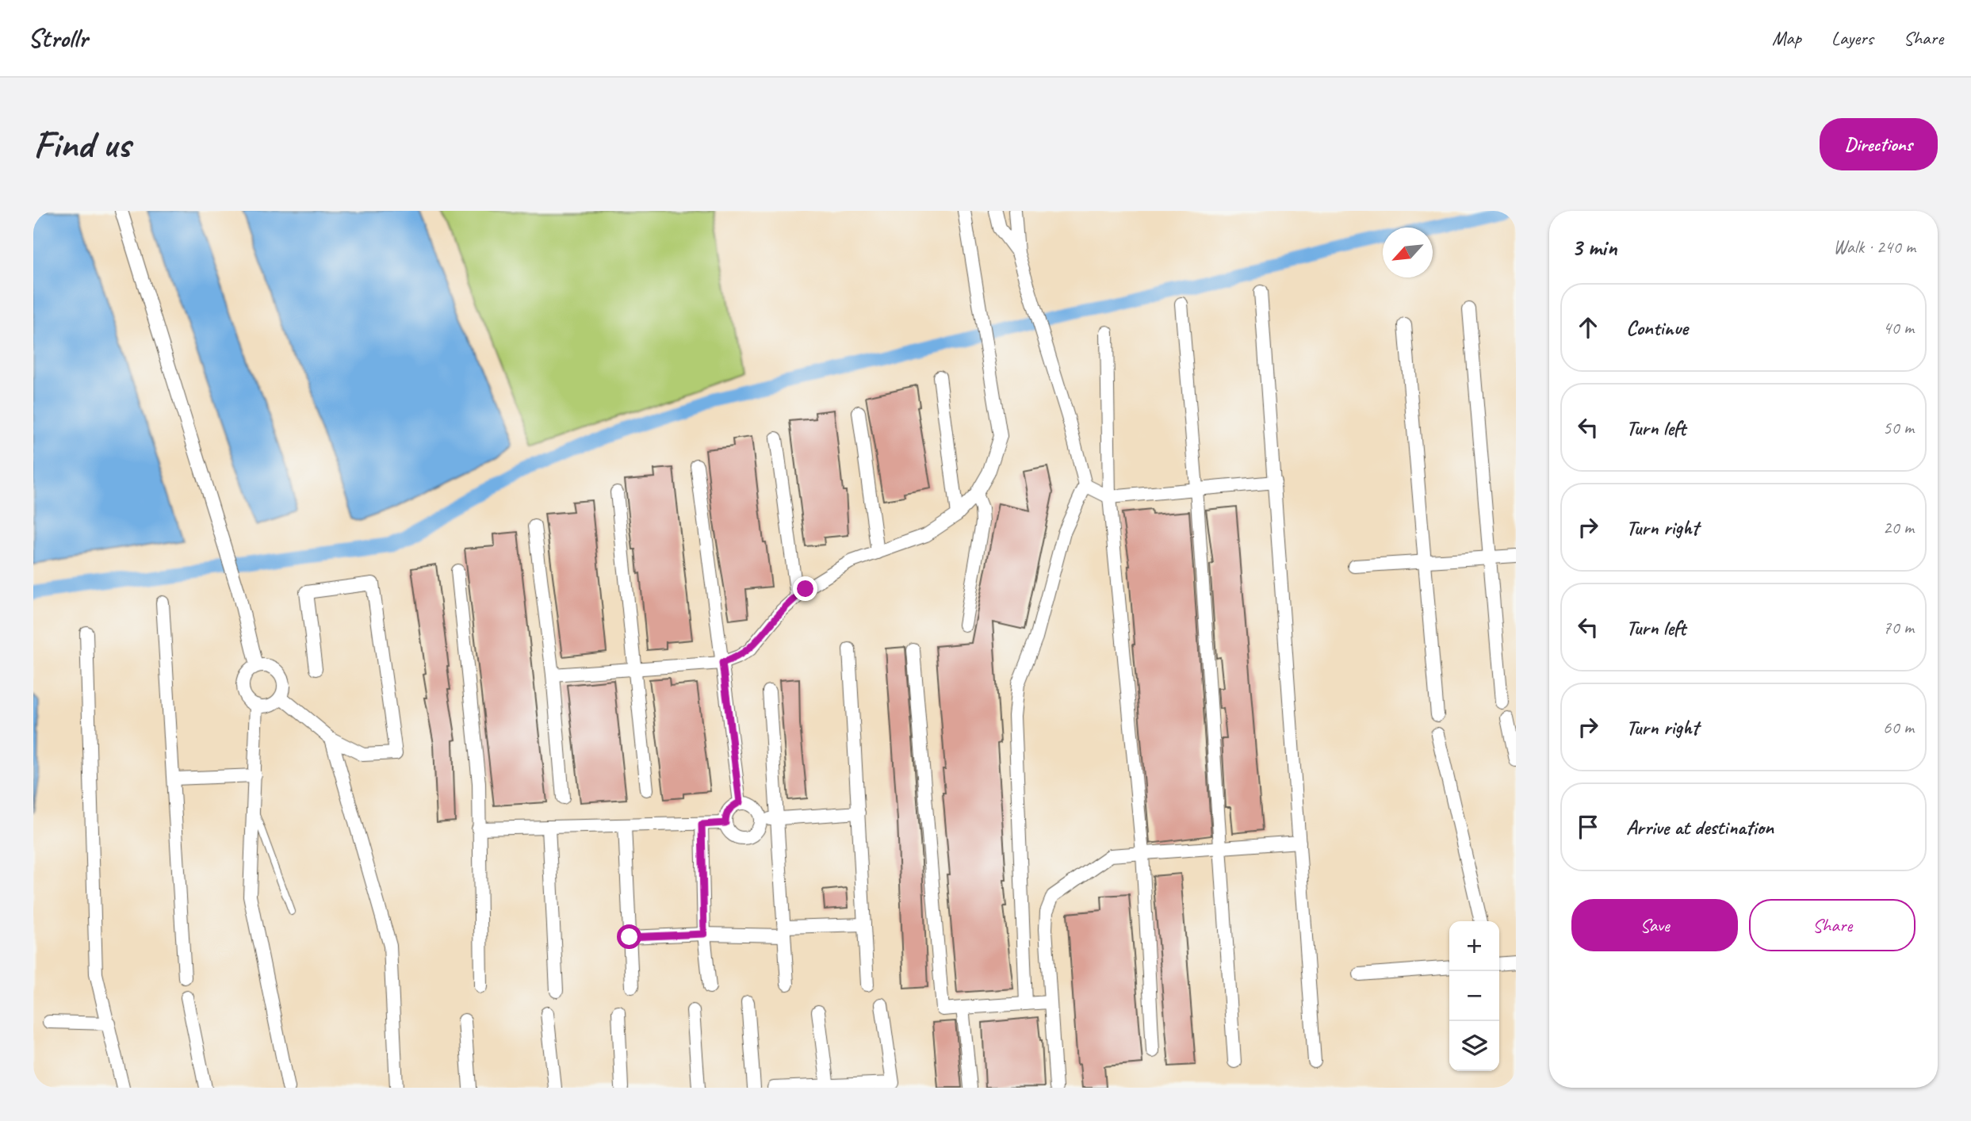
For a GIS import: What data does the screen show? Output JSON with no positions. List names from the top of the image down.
{
  "north": "bottom left",
  "page": {
    "header": "Strollr",
    "nav": ["Map", "Layers", "Share"],
    "buttons": [
      "Directions",
      ["Save", "Share"]
    ],
    "title": "Find us",
    "heading": ["3 min", "Walk · 240 m"],
    "list": [
      ["Continue", "40 m"],
      ["Turn left", "50 m"],
      ["Turn right", "20 m"],
      ["Turn left", "70 m"],
      ["Turn right", "60 m"],
      "Arrive at destination"
    ],
    "map_buttons": ["+", "−"]
  }
}
